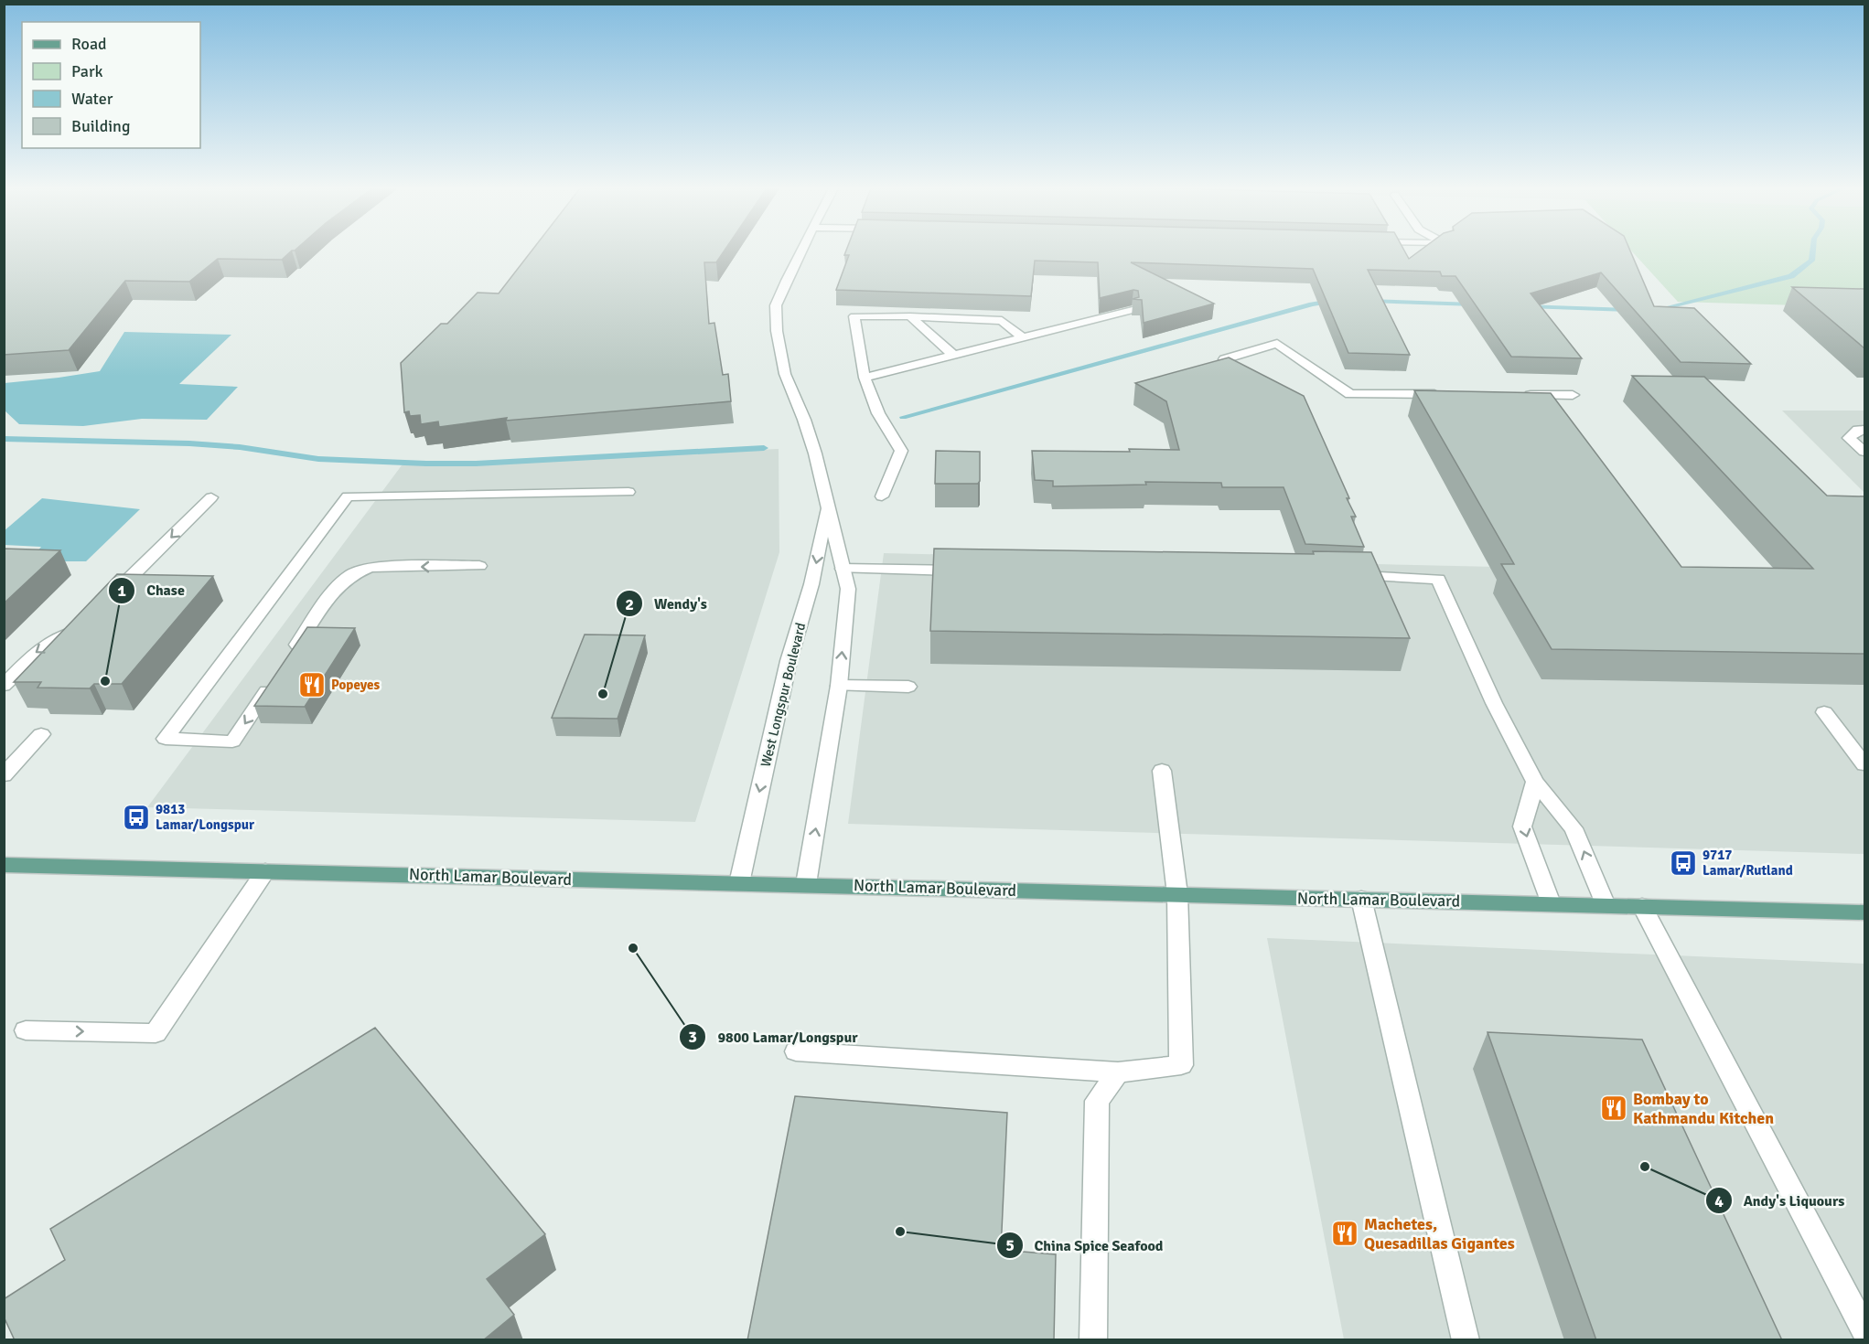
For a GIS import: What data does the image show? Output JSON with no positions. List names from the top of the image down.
{
  "streets": {
    "main road": ["North Lamar Boulevard"],
    "street": ["West Longspur Boulevard"]
  },
  "crossings": [
    ["West Longspur Boulevard", "North Lamar Boulevard"]
  ],
  "places": {
    "other": [
      "Chase",
      "Wendy's",
      "9800 Lamar/Longspur",
      "Andy's Liquours",
      "China Spice Seafood"
    ],
    "restaurant": ["Popeyes", "Bombay to Kathmandu Kitchen", "Machetes, Quesadillas Gigantes"],
    "bus stop": ["9813 Lamar/Longspur", "9717 Lamar/Rutland"]
  },
  "legend": [
    "Road",
    "Park",
    "Water",
    "Building"
  ]
}
